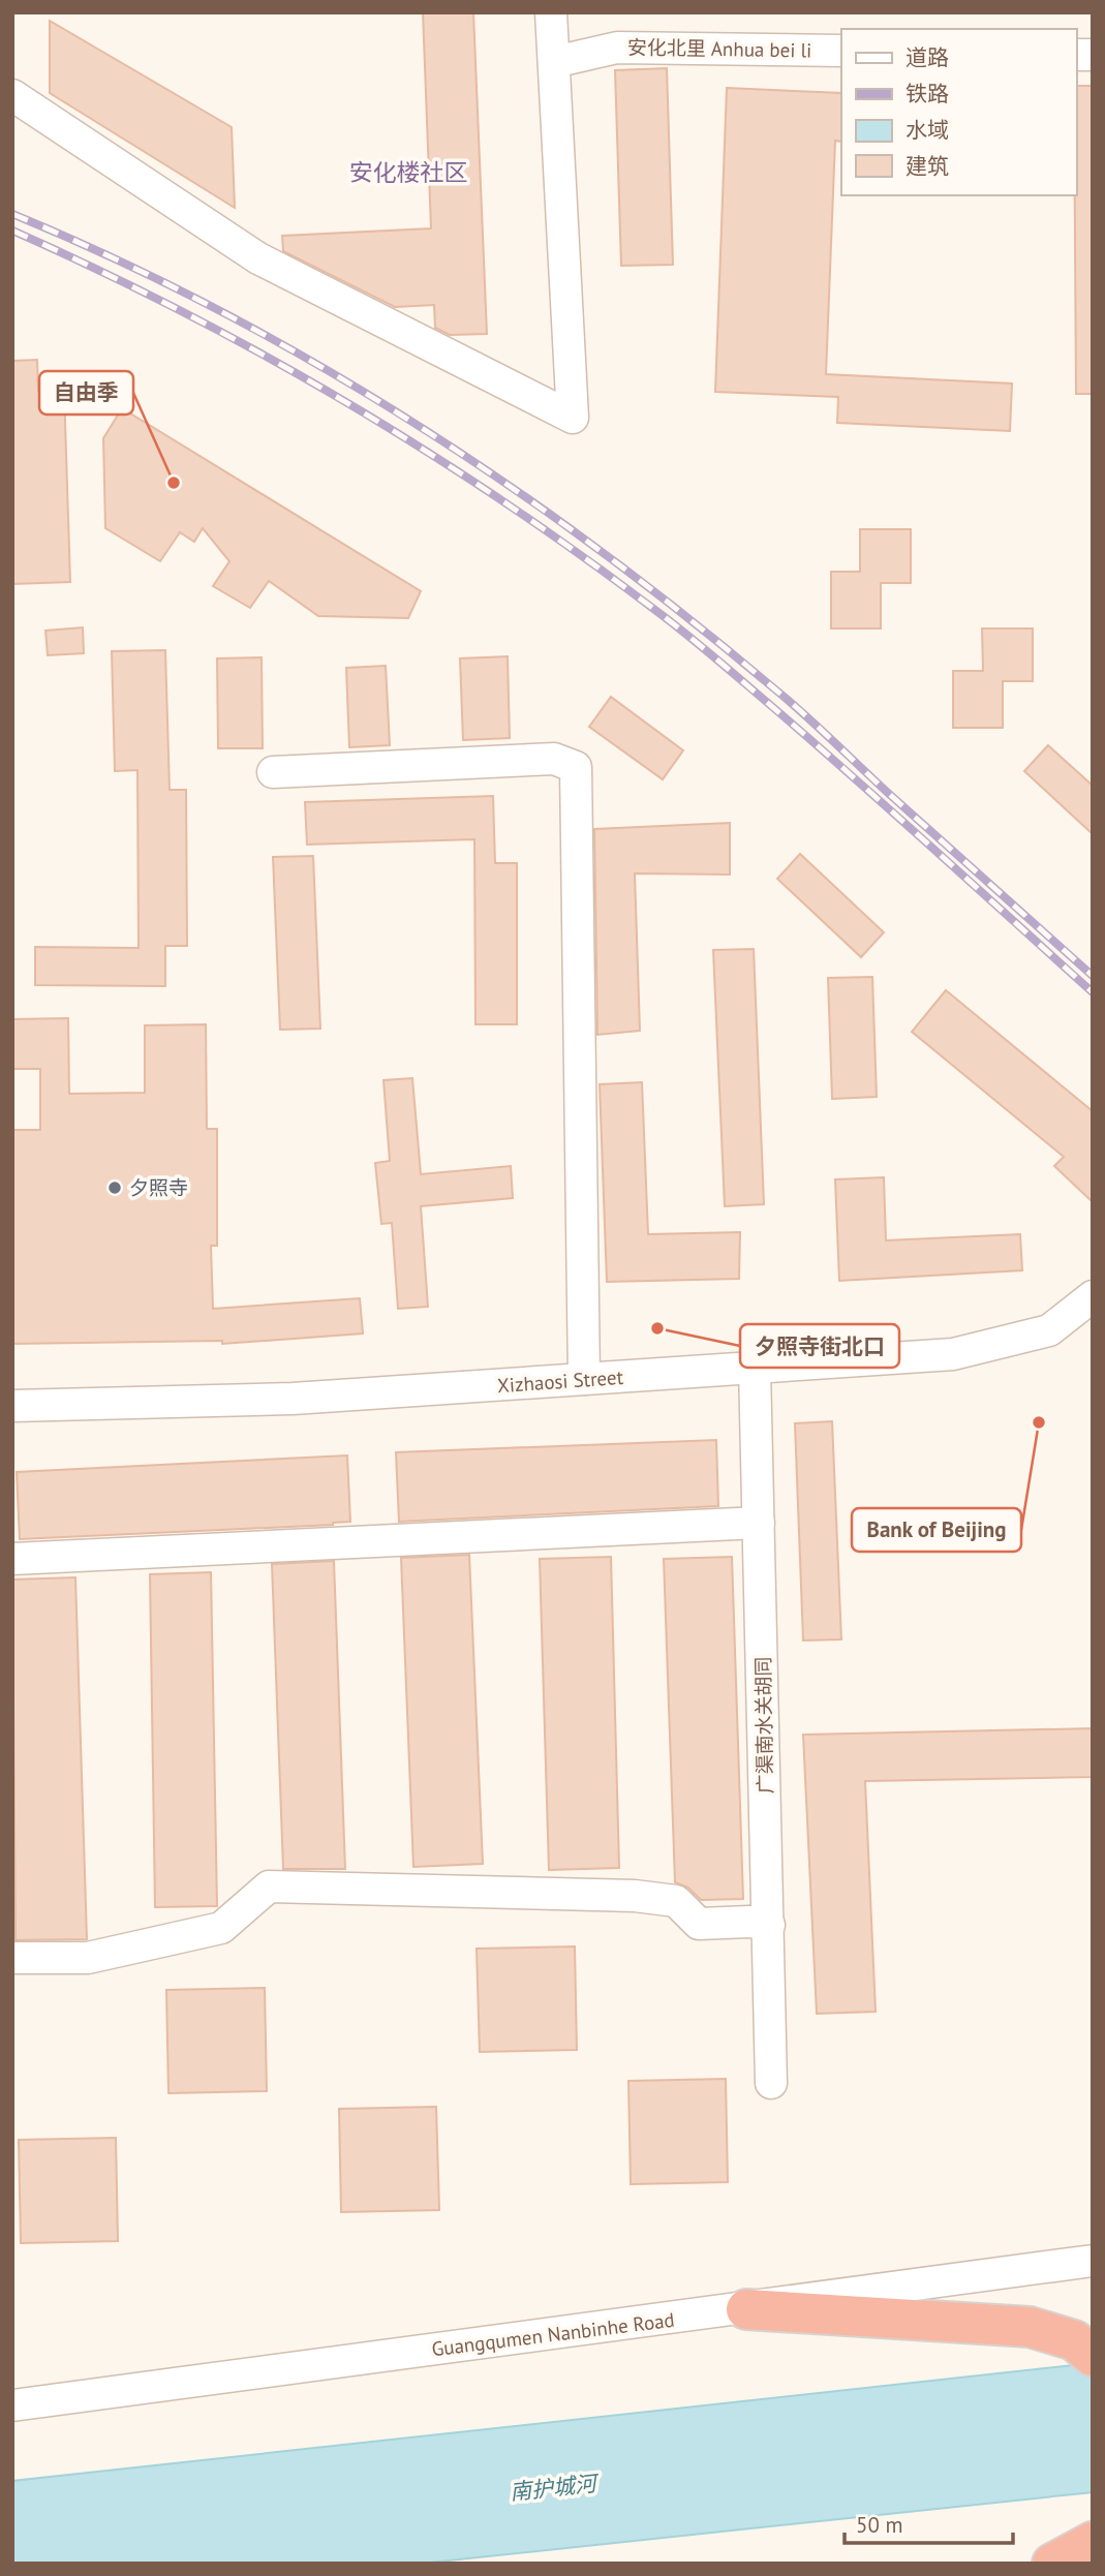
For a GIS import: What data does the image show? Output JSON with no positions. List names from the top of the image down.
{
  "streets": {
    "street": [
      "安化北里 Anhua bei li",
      "Xizhaosi Street",
      "广渠南水关胡同",
      "Guangqumen Nanbinhe Road"
    ]
  },
  "crossings": [
    ["Xizhaosi Street", "广渠南水关胡同"]
  ],
  "districts": ["安化楼社区"],
  "water": ["南护城河"],
  "places": [
    "自由季",
    "夕照寺",
    "夕照寺街北口",
    "Bank of Beijing"
  ],
  "legend": [
    "道路",
    "铁路",
    "水域",
    "建筑"
  ],
  "scale_bar": "50 m"
}
